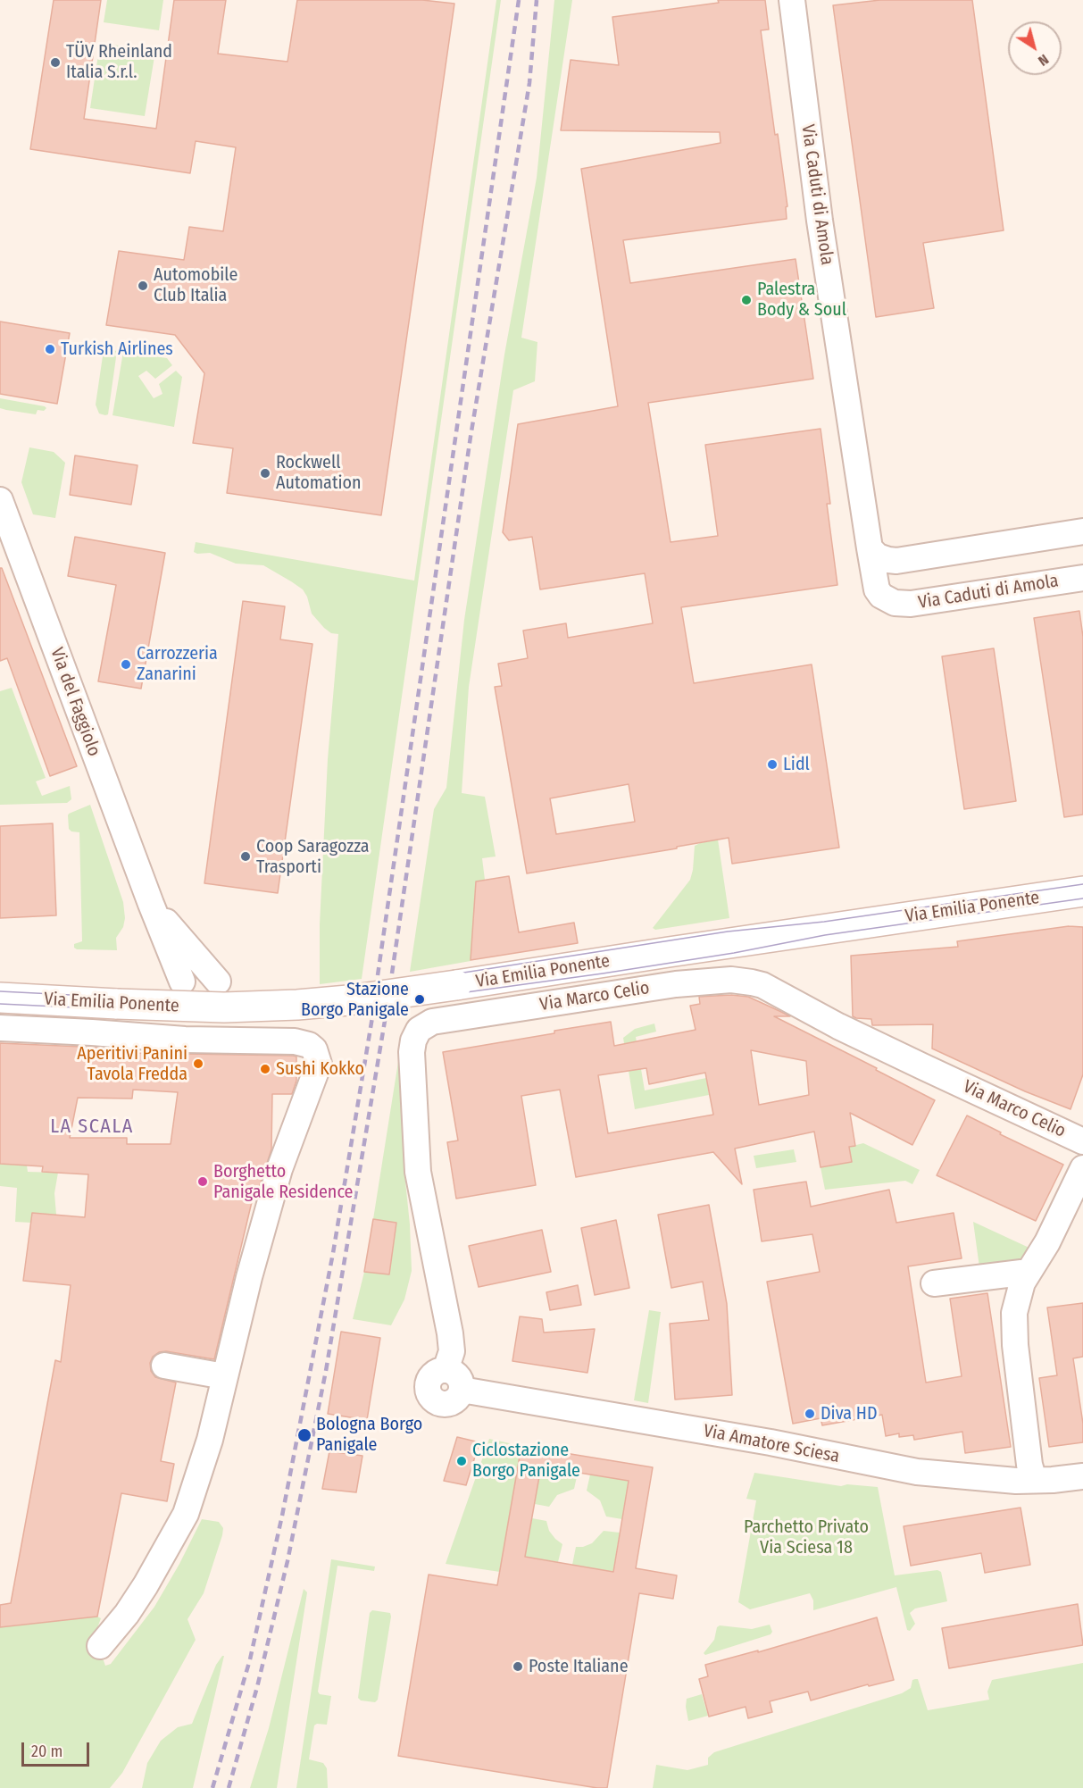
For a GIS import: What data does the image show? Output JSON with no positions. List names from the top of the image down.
{
  "streets": {
    "main road": ["Via Emilia Ponente"],
    "street": [
      "Via Caduti di Amola",
      "Via del Faggiolo",
      "Via Marco Celio",
      "Via Amatore Sciesa"
    ]
  },
  "crossings": [
    ["Via Marco Celio", "Via Amatore Sciesa"]
  ],
  "districts": ["LA SCALA"],
  "parks": ["Parchetto Privato Via Sciesa 18"],
  "places": [
    "TÜV Rheinland Italia S.r.l.",
    "Automobile Club Italia",
    "Palestra Body & Soul",
    "Turkish Airlines",
    "Rockwell Automation",
    "Carrozzeria Zanarini",
    "Lidl",
    "Coop Saragozza Trasporti",
    "Stazione Borgo Panigale",
    "Aperitivi Panini Tavola Fredda",
    "Sushi Kokko",
    "Borghetto Panigale Residence",
    "Diva HD",
    "Bologna Borgo Panigale",
    "Ciclostazione Borgo Panigale",
    "Poste Italiane"
  ],
  "scale_bar": "20 m",
  "north": "bottom right"
}
